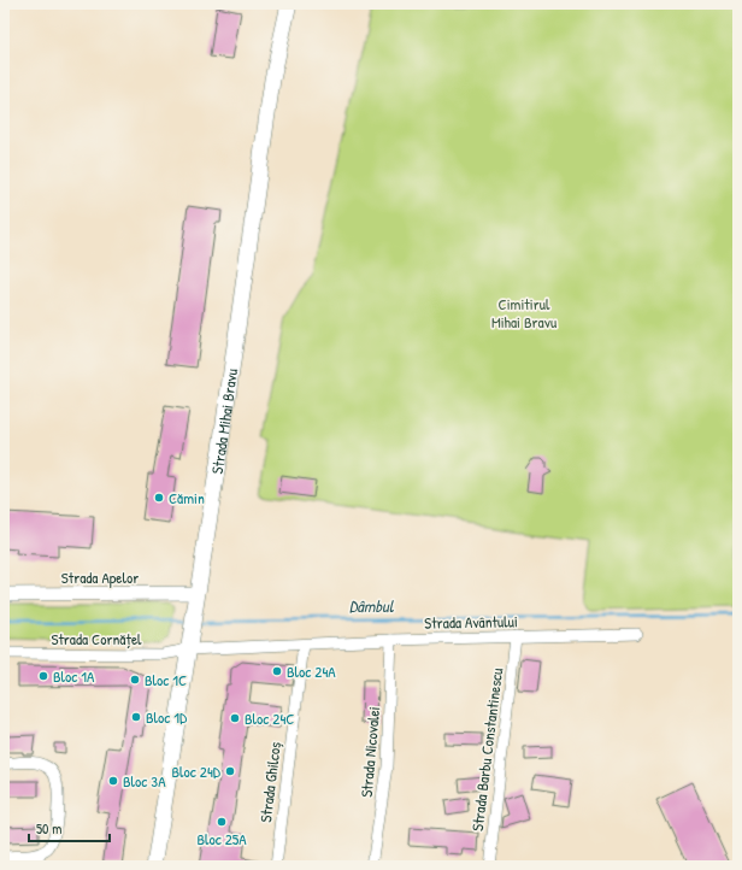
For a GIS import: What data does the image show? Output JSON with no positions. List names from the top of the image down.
{
  "streets": {
    "main road": ["Strada Mihai Bravu"],
    "street": [
      "Strada Apelor",
      "Strada Avântului",
      "Strada Cornățel",
      "Strada Barbu Constantinescu",
      "Strada Nicovalei",
      "Strada Ghilcoș"
    ]
  },
  "crossings": [
    ["Strada Mihai Bravu", "Strada Apelor"],
    ["Strada Mihai Bravu", "Strada Avântului"],
    ["Strada Mihai Bravu", "Strada Cornățel"],
    ["Strada Avântului", "Strada Cornățel"],
    ["Strada Avântului", "Strada Barbu Constantinescu"],
    ["Strada Avântului", "Strada Nicovalei"],
    ["Strada Avântului", "Strada Ghilcoș"]
  ],
  "water": ["Dâmbul"],
  "parks": ["Cimitirul Mihai Bravu"],
  "places": [
    "Cămin",
    "Bloc 24A",
    "Bloc 1A",
    "Bloc 1C",
    "Bloc 1D",
    "Bloc 24C",
    "Bloc 24D",
    "Bloc 3A",
    "Bloc 25A"
  ],
  "scale_bar": "50 m"
}
